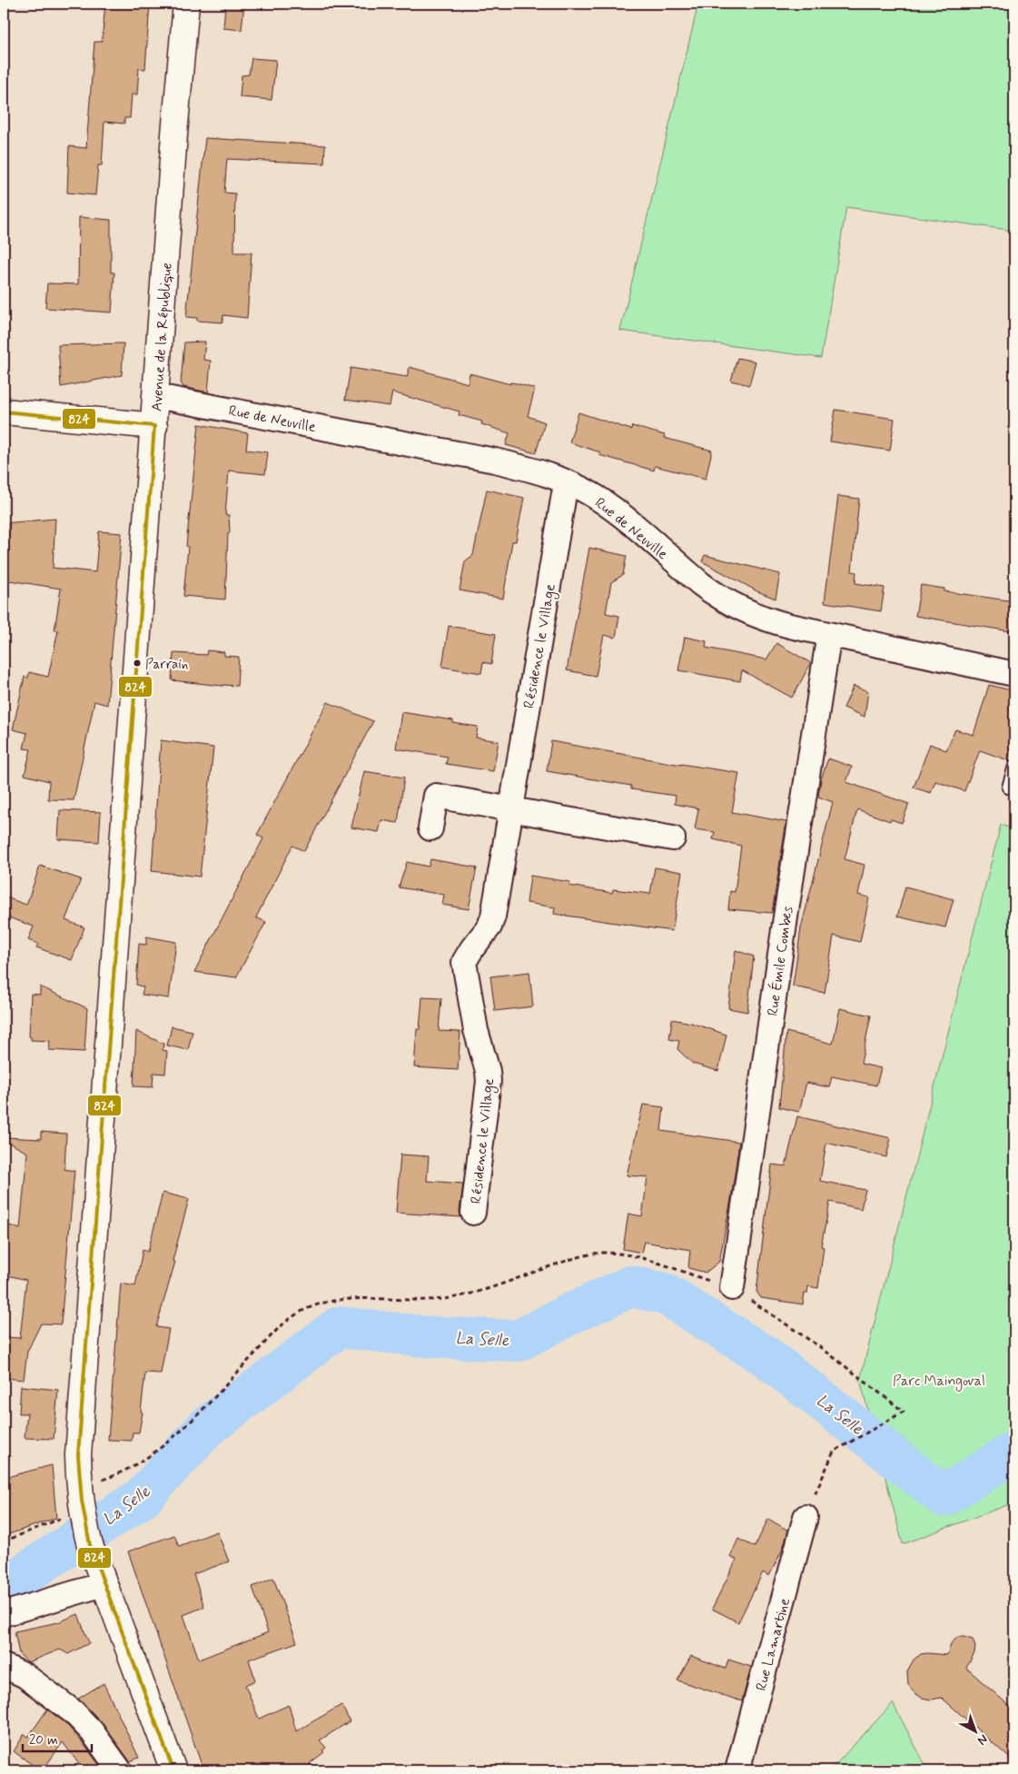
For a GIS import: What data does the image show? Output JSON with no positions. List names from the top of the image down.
{
  "streets": {
    "main road": ["Avenue de la République"],
    "street": [
      "Rue de Neuville",
      "Résidence le Village",
      "Rue Émile Combes",
      "Rue Lamartine"
    ]
  },
  "crossings": [
    ["Avenue de la République", "Rue de Neuville"],
    ["Rue de Neuville", "Résidence le Village"],
    ["Rue de Neuville", "Rue Émile Combes"]
  ],
  "water": ["La Selle"],
  "parks": ["Parc Maingoval"],
  "places": ["Parrain"],
  "lines": ["transit line 824"],
  "scale_bar": "20 m",
  "north": "bottom right"
}
